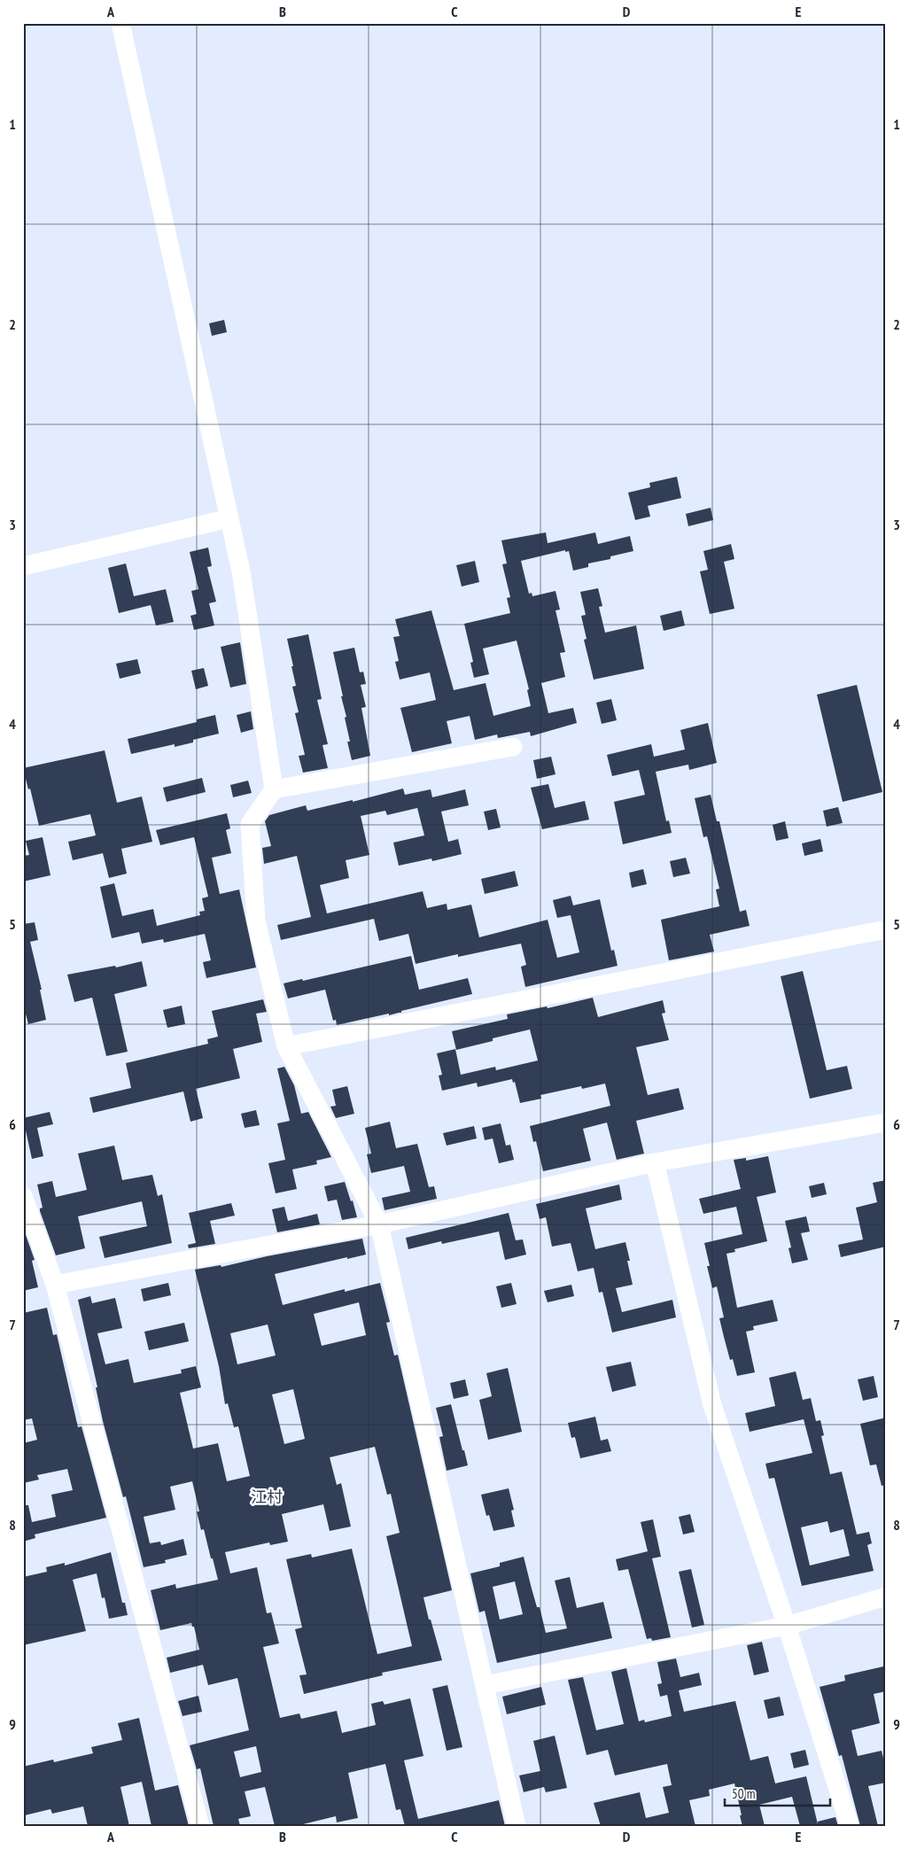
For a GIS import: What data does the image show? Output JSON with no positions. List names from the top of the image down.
{
  "districts": ["江村"],
  "scale_bar": "50 m",
  "grid": {
    "columns": [
      "A",
      "B",
      "C",
      "D",
      "E"
    ],
    "rows": [
      "1",
      "2",
      "3",
      "4",
      "5",
      "6",
      "7",
      "8",
      "9"
    ]
  }
}
